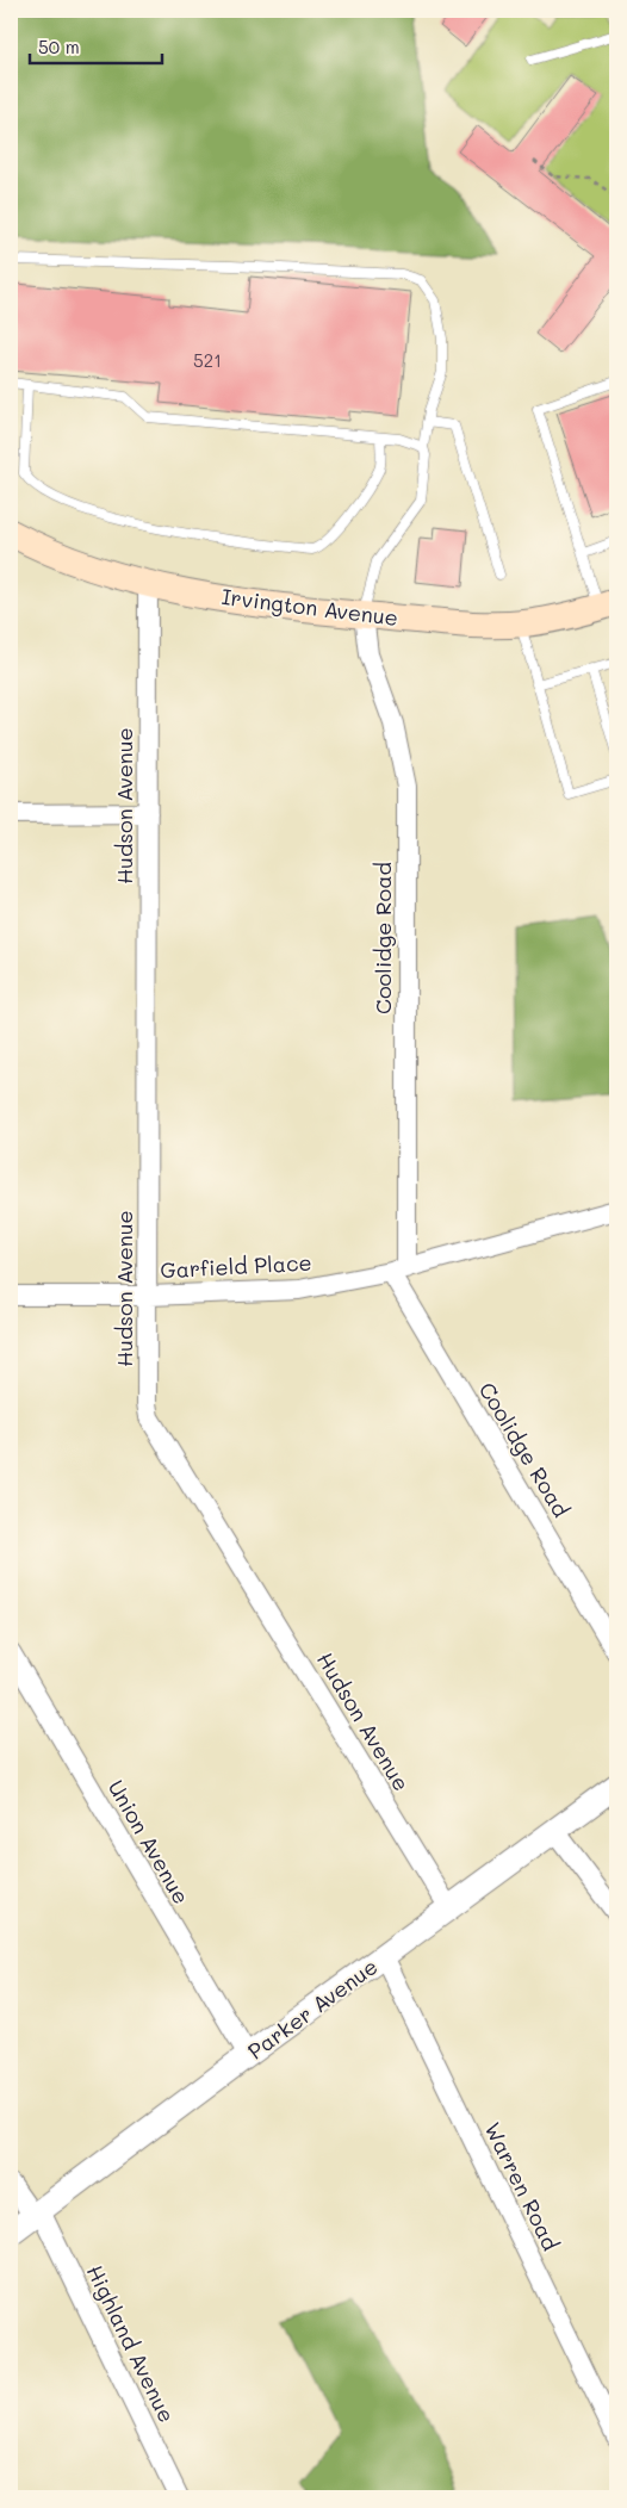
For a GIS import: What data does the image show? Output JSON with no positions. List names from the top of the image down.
{
  "streets": {
    "main road": ["Irvington Avenue"],
    "street": [
      "Hudson Avenue",
      "Coolidge Road",
      "Garfield Place",
      "Union Avenue",
      "Parker Avenue",
      "Warren Road",
      "Highland Avenue"
    ]
  },
  "crossings": [
    ["Irvington Avenue", "Hudson Avenue"],
    ["Irvington Avenue", "Coolidge Road"],
    ["Hudson Avenue", "Garfield Place"],
    ["Hudson Avenue", "Parker Avenue"],
    ["Coolidge Road", "Garfield Place"],
    ["Union Avenue", "Parker Avenue"],
    ["Parker Avenue", "Warren Road"],
    ["Parker Avenue", "Highland Avenue"]
  ],
  "house_numbers": ["521"],
  "scale_bar": "50 m"
}
